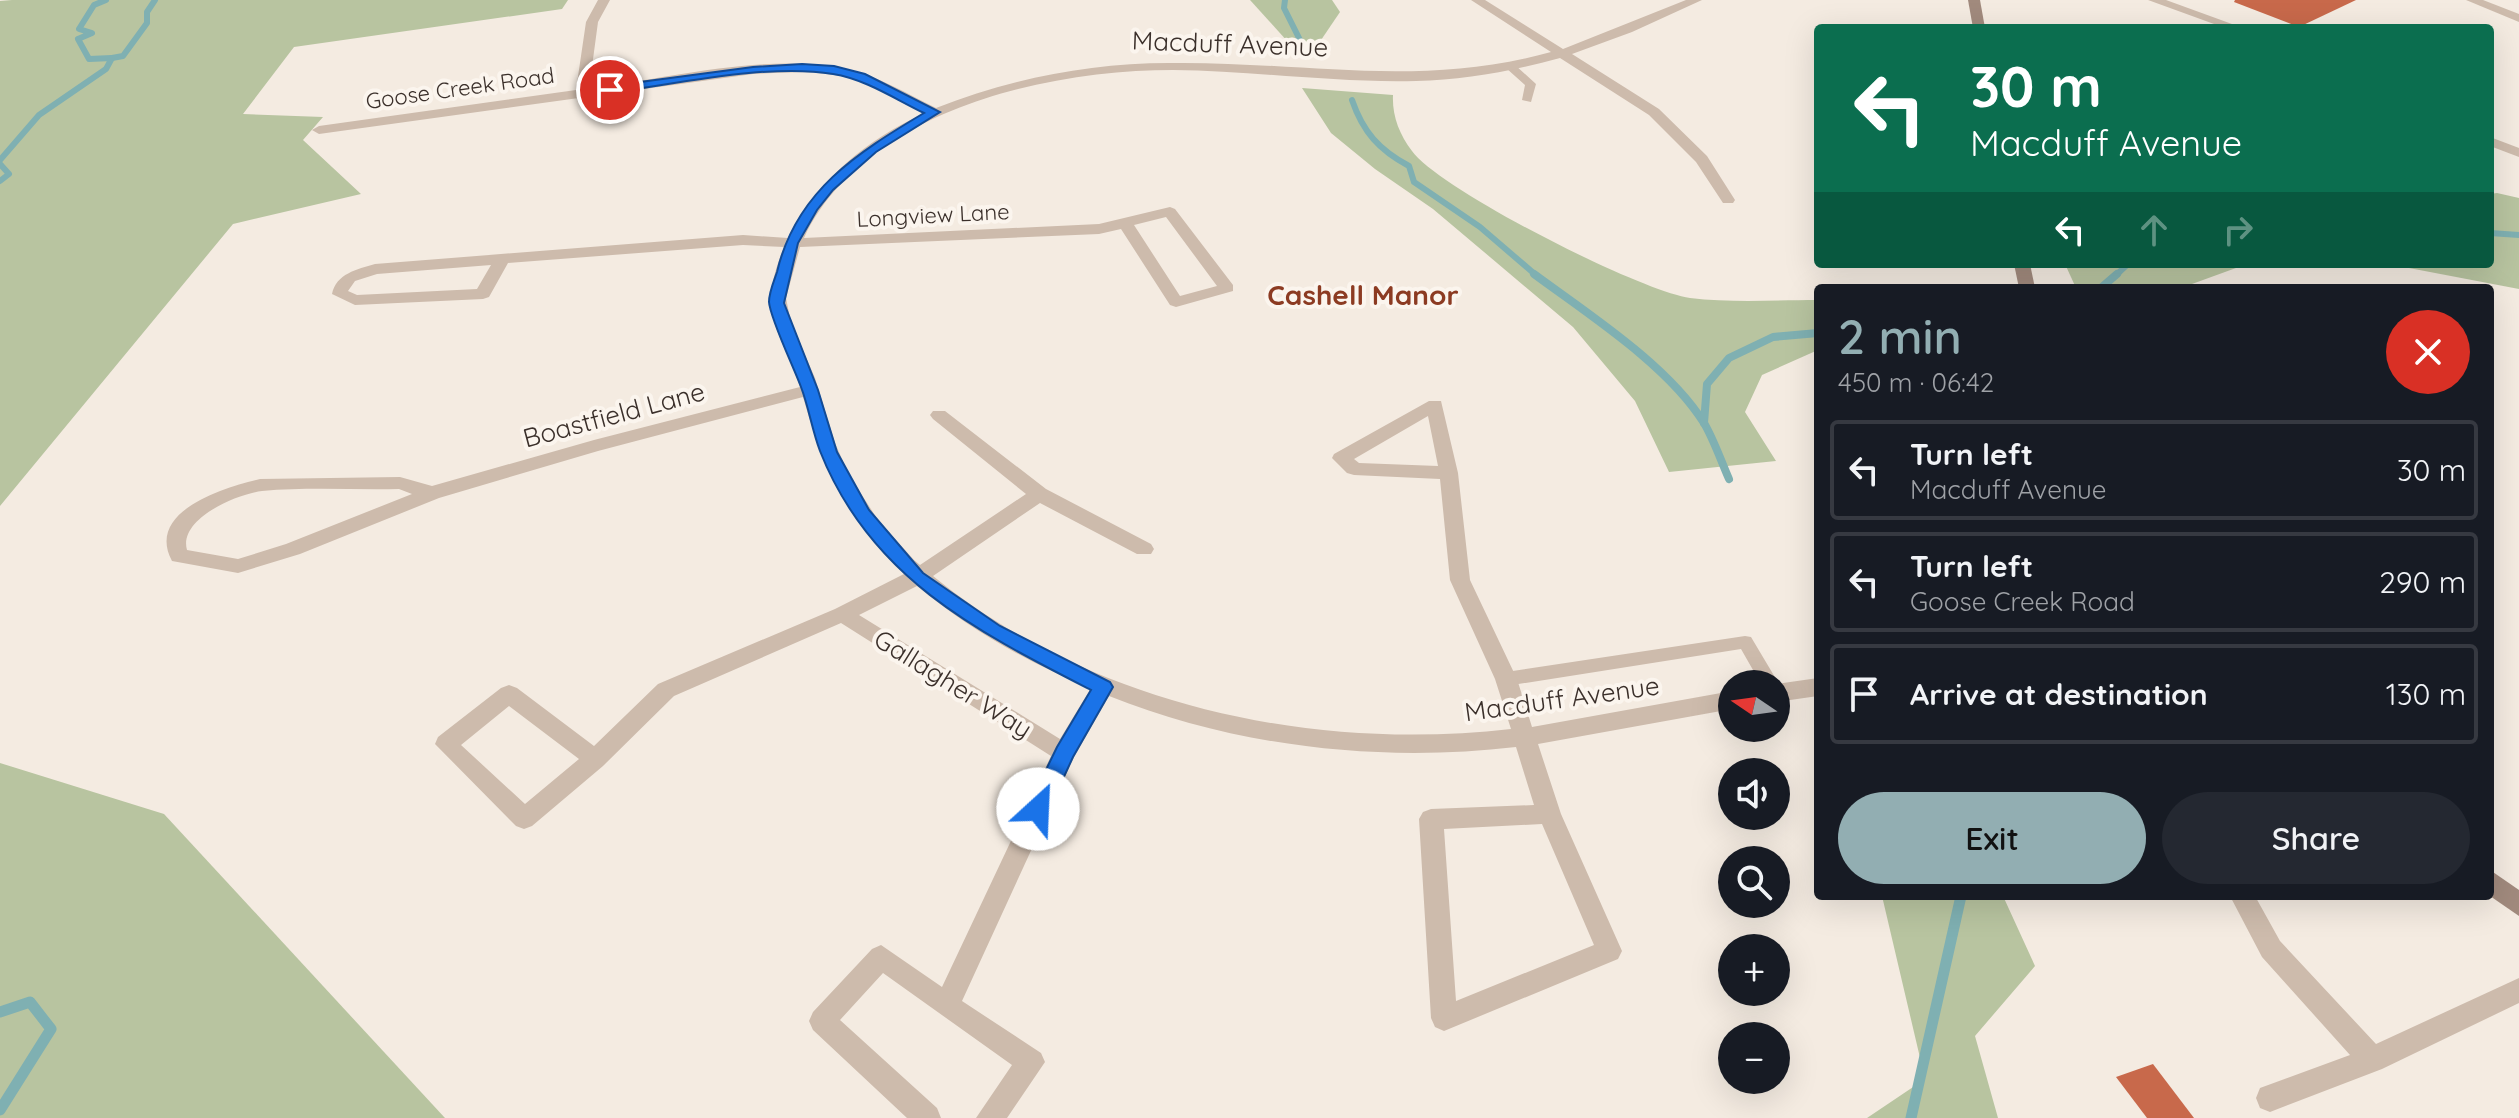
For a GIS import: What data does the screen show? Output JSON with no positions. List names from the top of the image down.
{
  "streets": {
    "street": [
      "Macduff Avenue",
      "Goose Creek Road",
      "Longview Lane",
      "Boastfield Lane",
      "Gallagher Way"
    ]
  },
  "crossings": [
    ["Macduff Avenue", "Goose Creek Road"],
    ["Macduff Avenue", "Longview Lane"],
    ["Macduff Avenue", "Boastfield Lane"],
    ["Macduff Avenue", "Gallagher Way"]
  ],
  "districts": ["Cashell Manor"],
  "north": "left",
  "page": {
    "turn": ["30 m", "Macduff Avenue"],
    "heading": ["2 min", "450 m · 06:42"],
    "list": [
      {
        "name": "Turn left",
        "note": "Macduff Avenue",
        "value": "30 m"
      },
      {
        "name": "Turn left",
        "note": "Goose Creek Road",
        "value": "290 m"
      },
      {
        "name": "Arrive at destination",
        "value": "130 m"
      }
    ],
    "map_buttons": ["+", "−"],
    "buttons": ["Exit", "Share"]
  }
}
